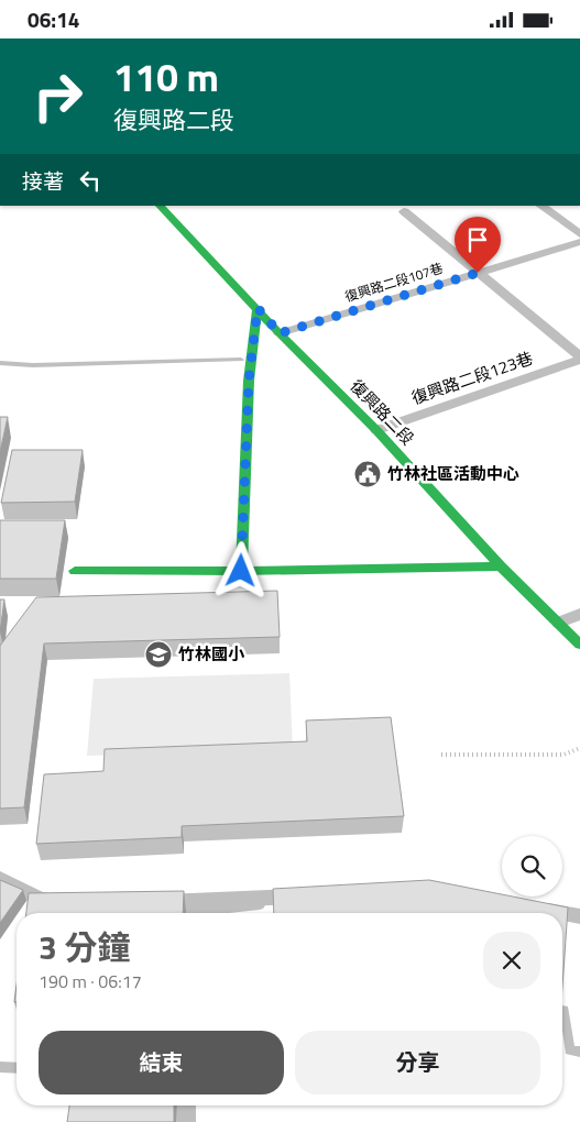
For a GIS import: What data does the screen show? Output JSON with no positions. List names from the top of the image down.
{
  "streets": {
    "main road": ["復興路二段"],
    "lane": ["復興路二段107巷", "復興路二段123巷"]
  },
  "crossings": [
    ["復興路二段107巷", "復興路二段"],
    ["復興路二段123巷", "復興路二段"]
  ],
  "places": {
    "public building": ["竹林社區活動中心"],
    "school or university": ["竹林國小"]
  },
  "page": {
    "status": "06:14",
    "turn": ["110 m", "復興路二段"],
    "then": "接著",
    "heading": ["3 分鐘", "190 m · 06:17"],
    "buttons": ["結束", "分享"]
  }
}
